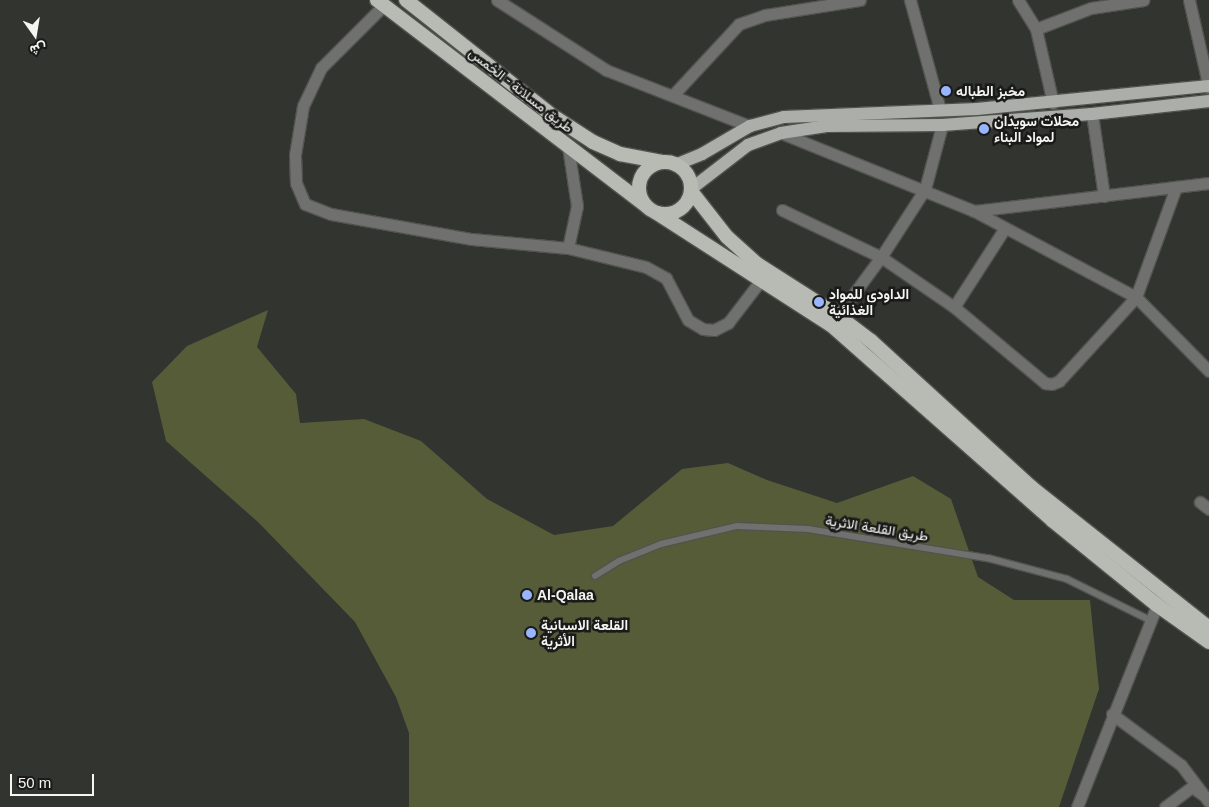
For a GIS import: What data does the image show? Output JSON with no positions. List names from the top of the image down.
{
  "streets": {
    "highway": ["طريق مسلاتة - الخمس"],
    "lane": ["طريق القلعة الاثرية"]
  },
  "places": [
    "مخبز الطباله",
    "محلات سويدان لمواد البناء",
    "الداودي للمواد الغذائية",
    "Al-Qalaa",
    "القلعة الاسبانية الأثرية"
  ],
  "scale_bar": "50 m",
  "north": "bottom"
}
